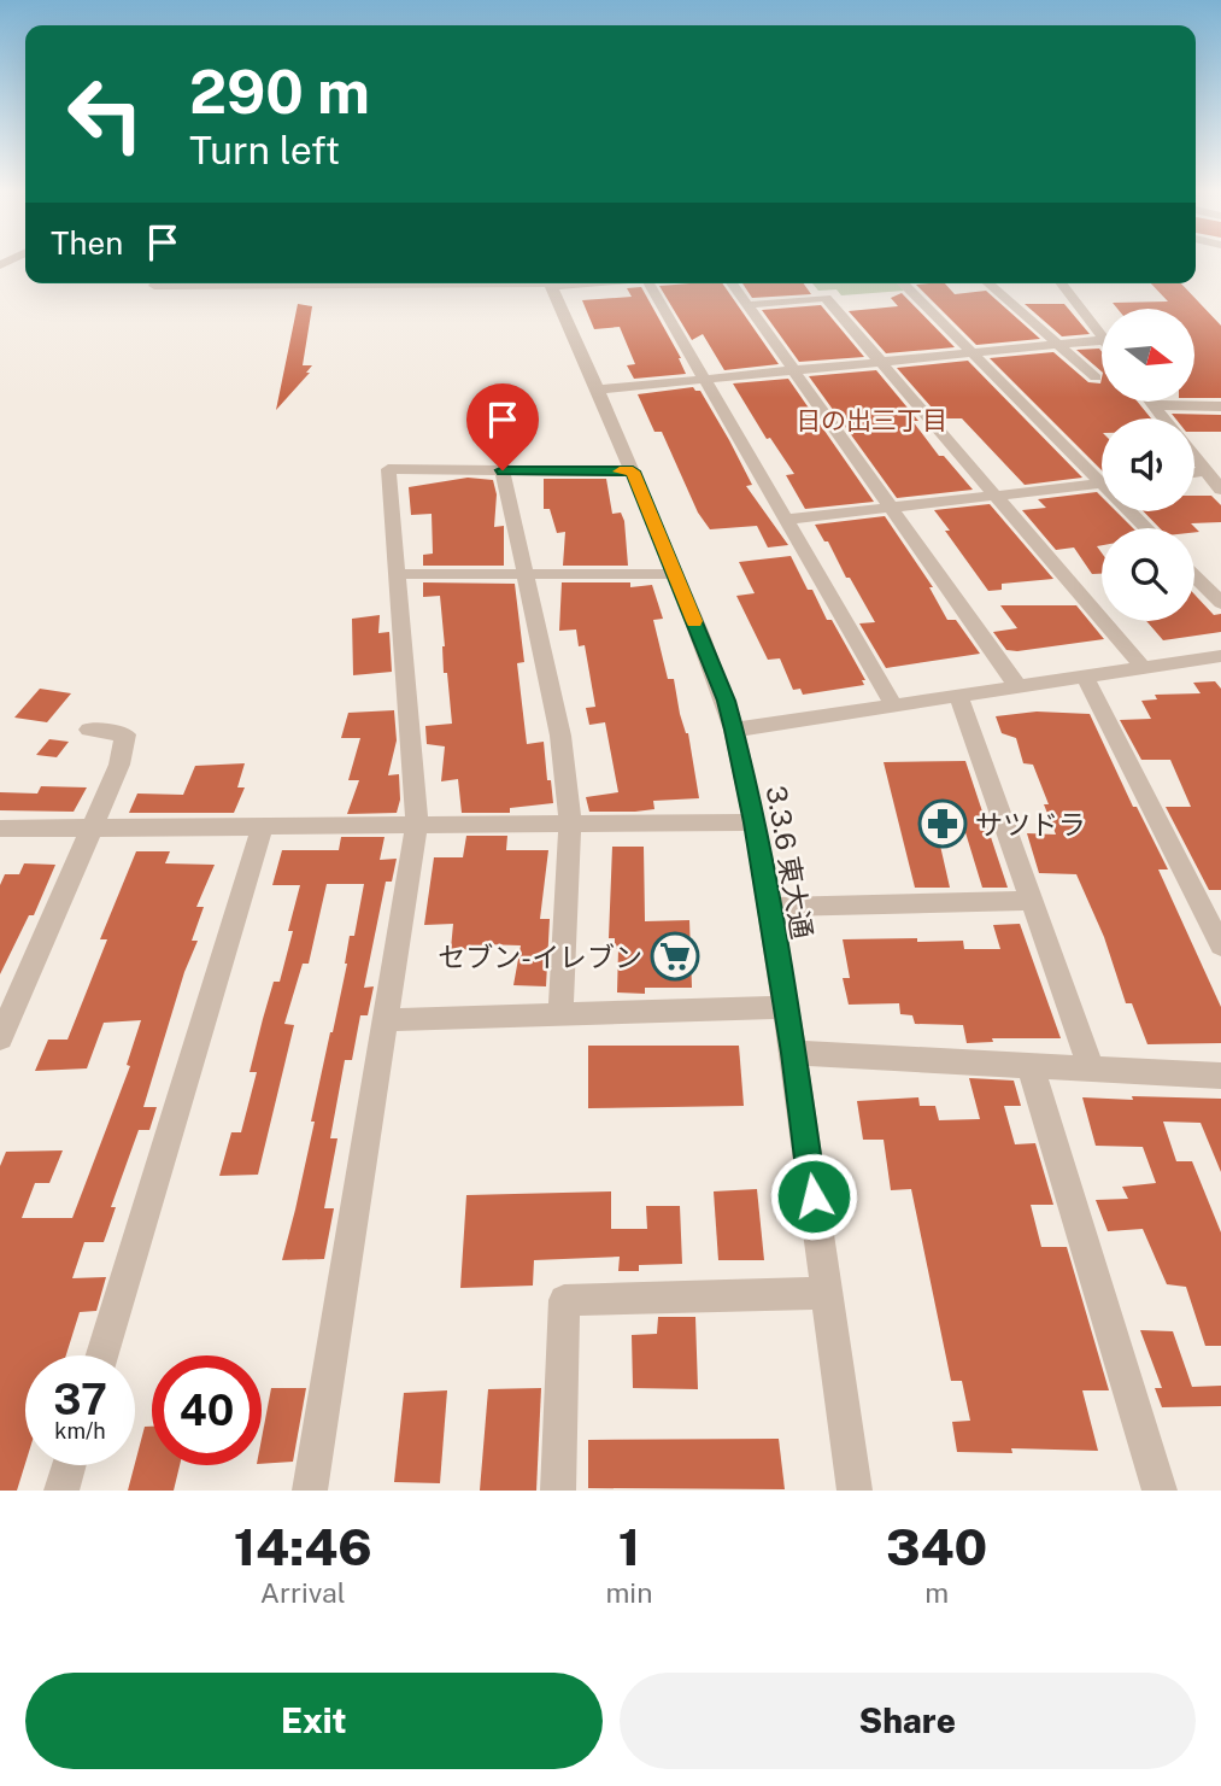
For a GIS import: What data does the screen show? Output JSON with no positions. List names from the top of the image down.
{
  "streets": {
    "street": ["3.3.6 東大通"]
  },
  "districts": ["日の出三丁目"],
  "places": {
    "pharmacy": ["サツドラ"],
    "supermarket": ["セブン-イレブン"]
  },
  "north": "right",
  "page": {
    "turn": ["290 m", "Turn left"],
    "then": "Then",
    "speed": "37 km/h",
    "limit": "40",
    "eta": [
      "14:46",
      "Arrival",
      "1",
      "min",
      "340",
      "m"
    ],
    "buttons": ["Exit", "Share"]
  }
}
